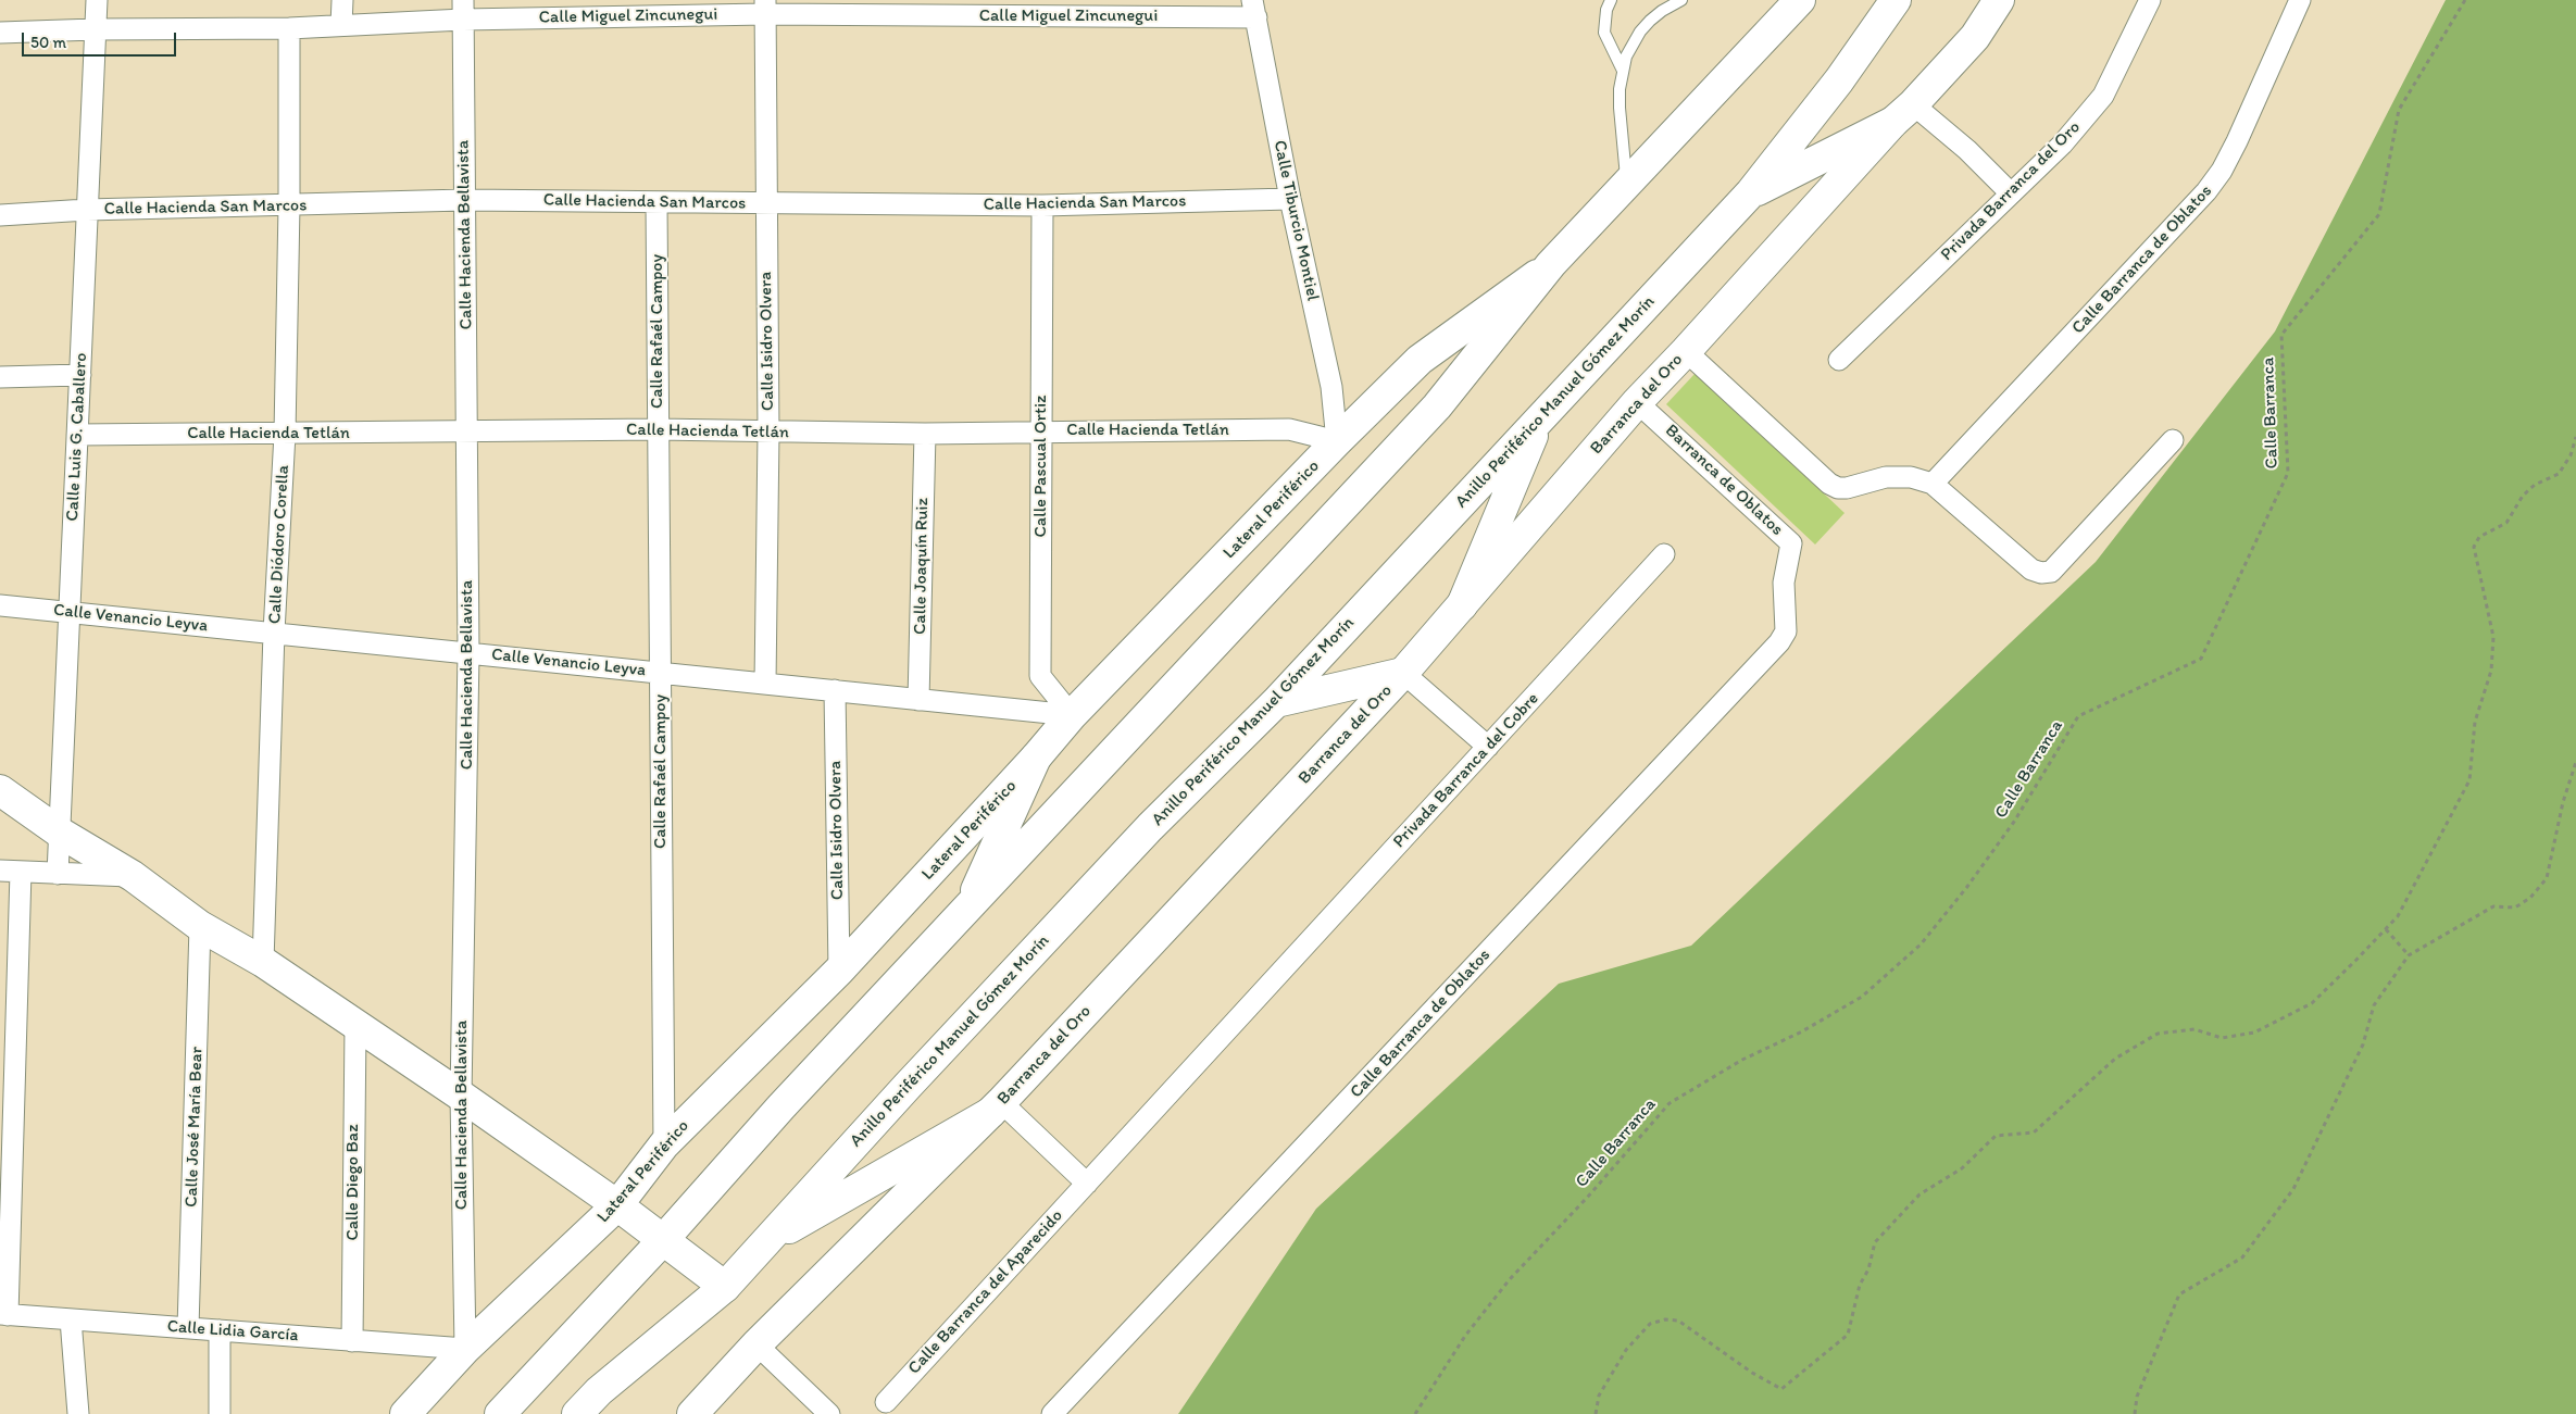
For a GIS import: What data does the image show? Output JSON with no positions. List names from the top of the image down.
{
  "streets": {
    "main road": ["Anillo Periférico Manuel Gómez Morín", "Barranca del Oro", "Lateral Periférico"],
    "street": [
      "Calle Miguel Zincunegui",
      "Privada Barranca del Oro",
      "Calle Hacienda San Marcos",
      "Calle Tiburcio Montiel",
      "Calle Hacienda Bellavista",
      "Calle Barranca de Oblatos",
      "Calle Rafaél Campoy",
      "Calle Isidro Olvera",
      "Calle Hacienda Tetlán",
      "Calle Luis G. Caballero",
      "Calle Pascual Ortiz",
      "Barranca de Oblatos",
      "Calle Diódoro Corella",
      "Calle Joaquín Ruiz",
      "Calle Venancio Leyva",
      "Privada Barranca del Cobre",
      "Calle José María Bear",
      "Calle Diego Baz",
      "Calle Barranca del Aparecido",
      "Calle Lidia García"
    ],
    "path": ["Calle Barranca"]
  },
  "crossings": [
    ["Calle Miguel Zincunegui", "Calle Tiburcio Montiel"],
    ["Calle Miguel Zincunegui", "Calle Hacienda Bellavista"],
    ["Calle Miguel Zincunegui", "Calle Isidro Olvera"],
    ["Calle Miguel Zincunegui", "Calle Luis G. Caballero"],
    ["Calle Miguel Zincunegui", "Calle Diódoro Corella"],
    ["Calle Hacienda San Marcos", "Calle Tiburcio Montiel"],
    ["Calle Hacienda San Marcos", "Calle Hacienda Bellavista"],
    ["Calle Hacienda San Marcos", "Calle Rafaél Campoy"],
    ["Calle Hacienda San Marcos", "Calle Isidro Olvera"],
    ["Calle Hacienda San Marcos", "Calle Luis G. Caballero"],
    ["Calle Hacienda San Marcos", "Calle Pascual Ortiz"],
    ["Calle Hacienda San Marcos", "Calle Diódoro Corella"],
    ["Calle Tiburcio Montiel", "Calle Hacienda Tetlán"],
    ["Calle Tiburcio Montiel", "Lateral Periférico"],
    ["Calle Hacienda Bellavista", "Calle Hacienda Tetlán"],
    ["Calle Hacienda Bellavista", "Lateral Periférico"],
    ["Calle Hacienda Bellavista", "Calle Venancio Leyva"],
    ["Calle Hacienda Bellavista", "Calle Lidia García"],
    ["Calle Barranca de Oblatos", "Barranca de Oblatos"],
    ["Calle Rafaél Campoy", "Calle Hacienda Tetlán"],
    ["Calle Rafaél Campoy", "Lateral Periférico"],
    ["Calle Rafaél Campoy", "Calle Venancio Leyva"],
    ["Calle Isidro Olvera", "Calle Hacienda Tetlán"],
    ["Calle Isidro Olvera", "Lateral Periférico"],
    ["Calle Isidro Olvera", "Calle Venancio Leyva"],
    ["Barranca del Oro", "Barranca de Oblatos"],
    ["Calle Hacienda Tetlán", "Calle Luis G. Caballero"],
    ["Calle Hacienda Tetlán", "Calle Pascual Ortiz"],
    ["Calle Hacienda Tetlán", "Lateral Periférico"],
    ["Calle Hacienda Tetlán", "Calle Diódoro Corella"],
    ["Calle Hacienda Tetlán", "Calle Joaquín Ruiz"],
    ["Calle Luis G. Caballero", "Calle Venancio Leyva"],
    ["Calle Pascual Ortiz", "Lateral Periférico"],
    ["Calle Pascual Ortiz", "Calle Venancio Leyva"],
    ["Lateral Periférico", "Calle Venancio Leyva"],
    ["Lateral Periférico", "Calle Lidia García"],
    ["Calle Diódoro Corella", "Calle Venancio Leyva"],
    ["Calle Joaquín Ruiz", "Calle Venancio Leyva"],
    ["Privada Barranca del Cobre", "Calle Barranca del Aparecido"],
    ["Calle José María Bear", "Calle Lidia García"],
    ["Calle Diego Baz", "Calle Lidia García"]
  ],
  "scale_bar": "50 m"
}
